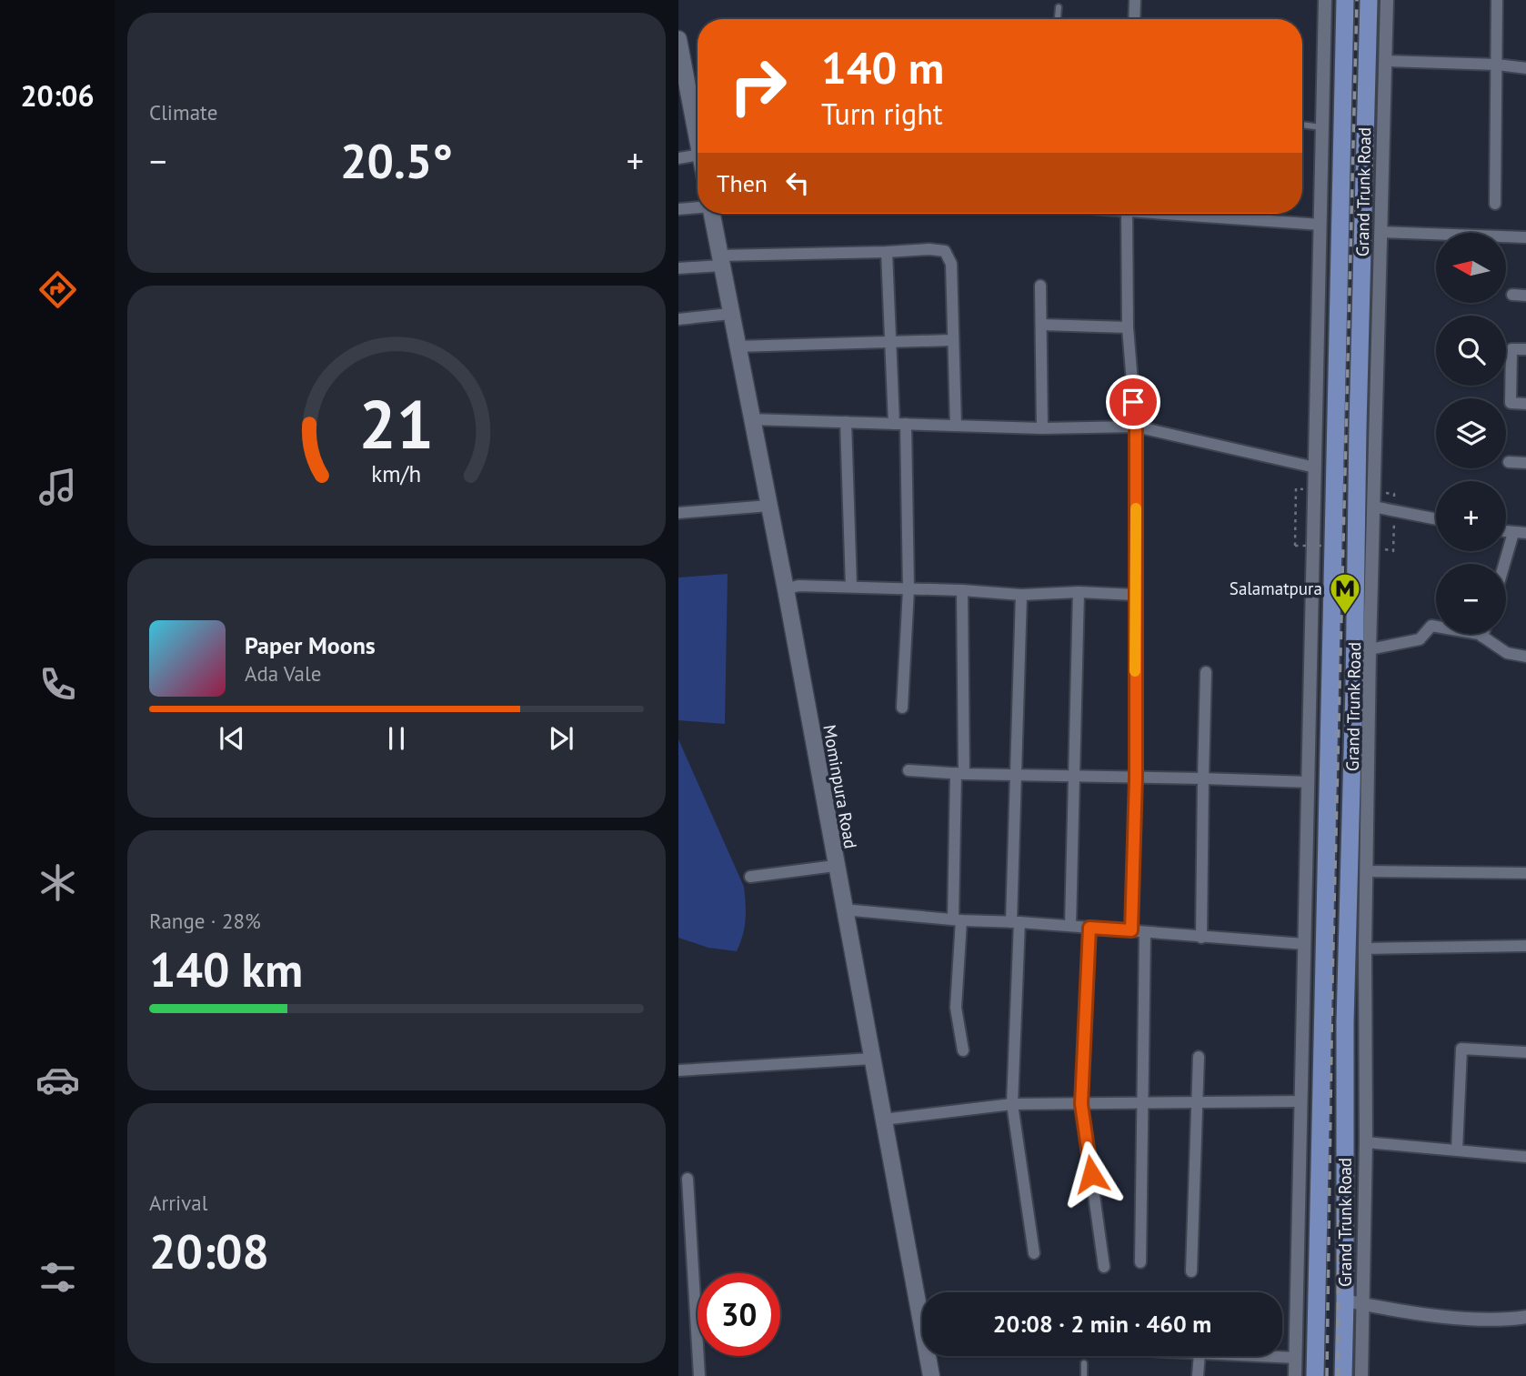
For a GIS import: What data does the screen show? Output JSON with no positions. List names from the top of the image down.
{
  "streets": {
    "main road": ["Grand Trunk Road", "Mominpura Road"]
  },
  "places": {
    "metro station": ["Salamatpura"]
  },
  "north": "left",
  "page": {
    "tabs": "20:06",
    "tile": [
      "Climate",
      ["Range · 28%", "140 km"],
      ["Arrival", "20:08"]
    ],
    "turn": ["140 m", "Turn right"],
    "heat": ["−", "20.5°", "+"],
    "then": "Then",
    "map_buttons": ["+", "−"],
    "song": ["Paper Moons", "Ada Vale"],
    "limit": "30",
    "trip": "20:08 · 2 min · 460 m",
    "gauge": ["21", "km/h"]
  }
}
